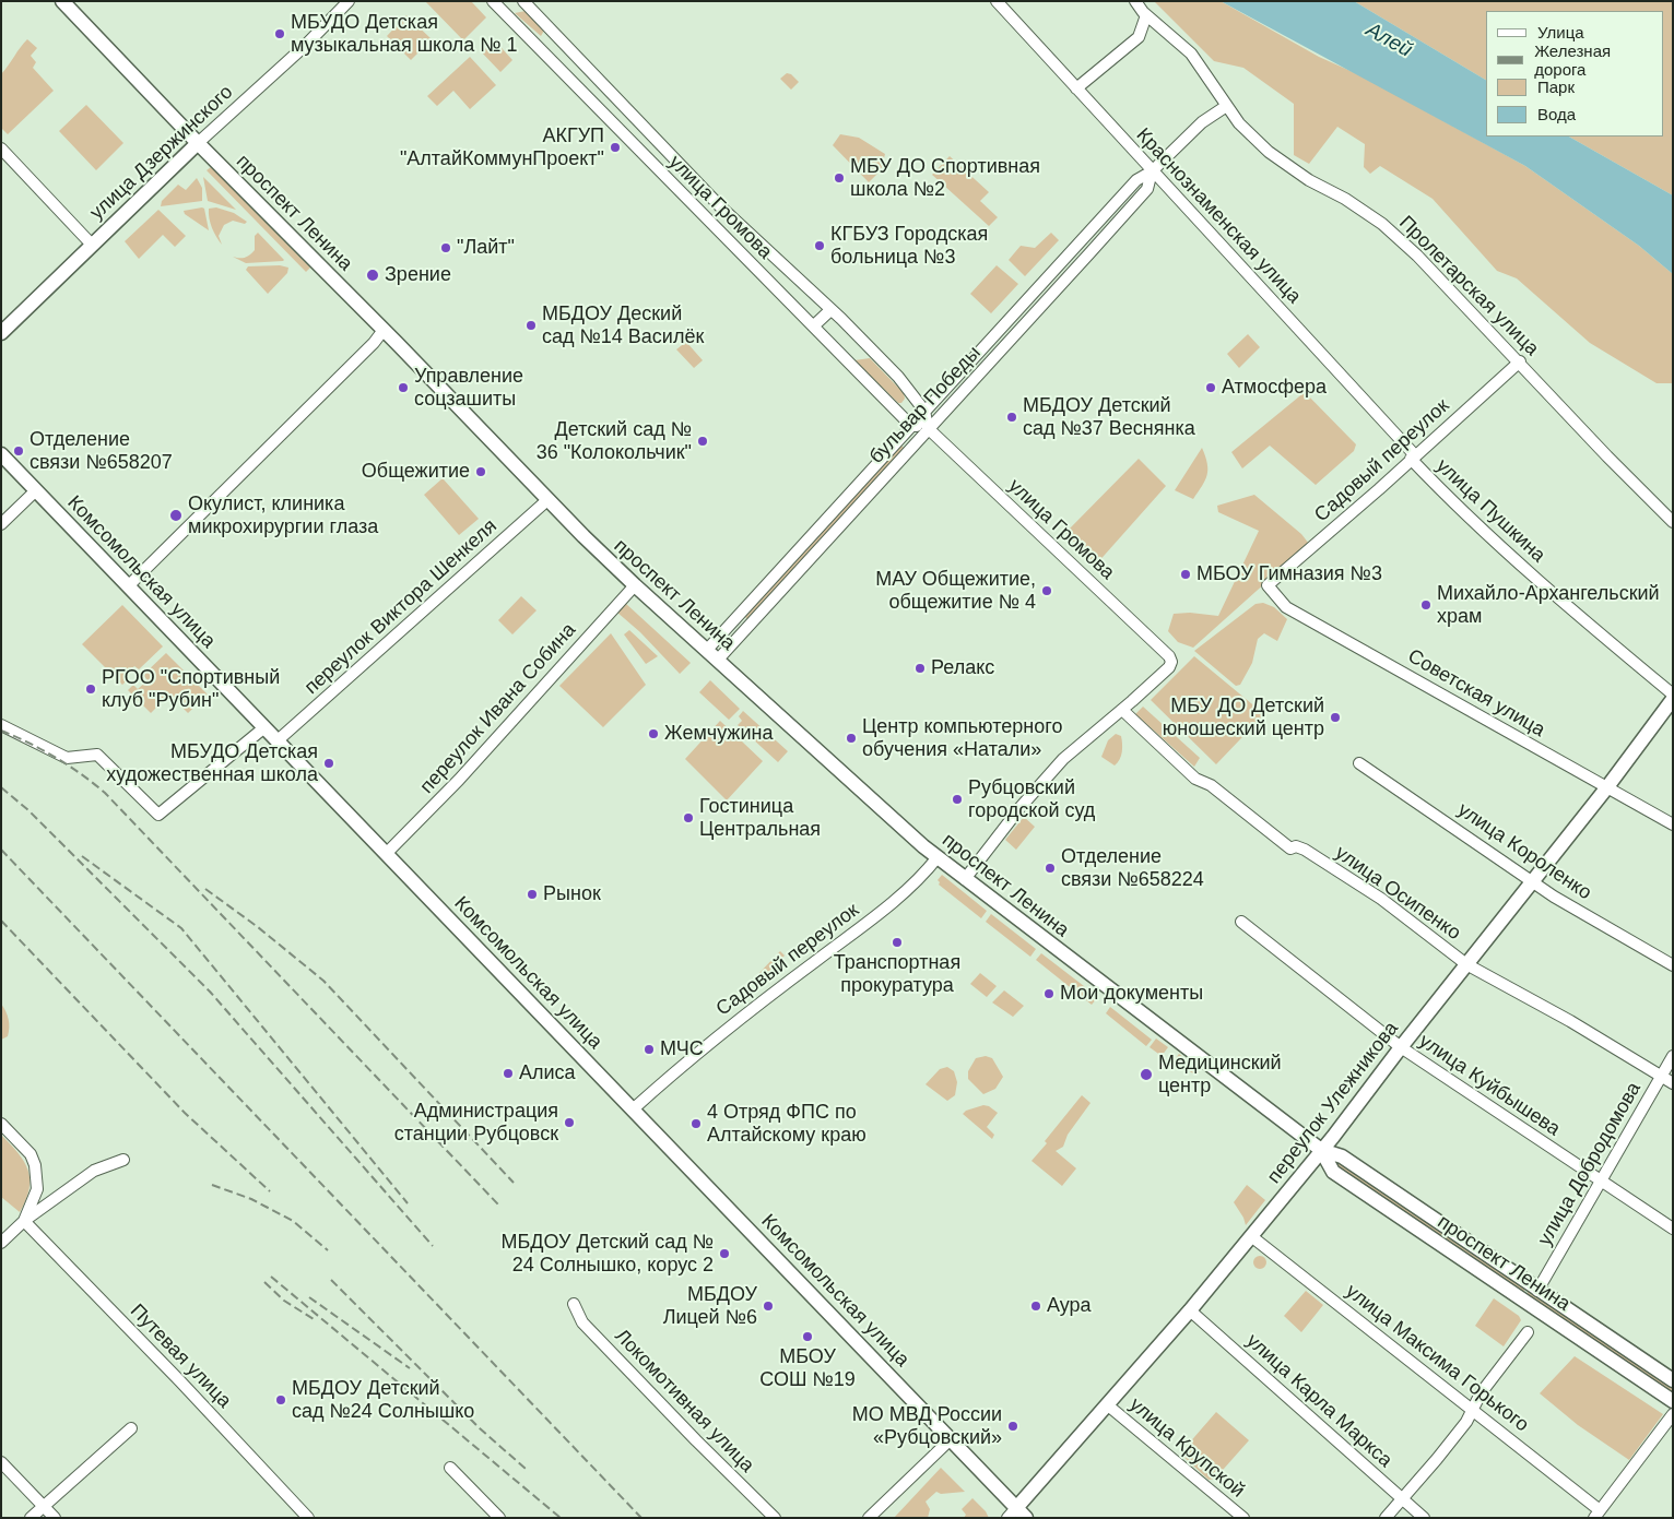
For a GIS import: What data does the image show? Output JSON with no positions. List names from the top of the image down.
{
  "streets": {
    "main road": [
      "улица Дзержинского",
      "проспект Ленина",
      "Комсомольская улица",
      "переулок Улежникова"
    ],
    "street": [
      "улица Громова",
      "Краснознаменская улица",
      "Пролетарская улица",
      "бульвар Победы",
      "Садовый переулок",
      "улица Пушкина",
      "переулок Виктора Шенкеля",
      "Советская улица",
      "переулок Ивана Собина",
      "улица Короленко",
      "улица Осипенко",
      "улица Куйбышева",
      "улица Добродомова",
      "Путевая улица",
      "улица Максима Горького",
      "Локомотивная улица",
      "улица Карла Маркса",
      "улица Крупской"
    ]
  },
  "crossings": [
    ["улица Дзержинского", "проспект Ленина"],
    ["улица Громова", "бульвар Победы"],
    ["улица Громова", "улица Осипенко"],
    ["проспект Ленина", "бульвар Победы"],
    ["проспект Ленина", "Садовый переулок"],
    ["проспект Ленина", "переулок Виктора Шенкеля"],
    ["проспект Ленина", "переулок Ивана Собина"],
    ["проспект Ленина", "переулок Улежникова"],
    ["проспект Ленина", "улица Добродомова"],
    ["Краснознаменская улица", "бульвар Победы"],
    ["Краснознаменская улица", "Садовый переулок"],
    ["Краснознаменская улица", "улица Пушкина"],
    ["Пролетарская улица", "бульвар Победы"],
    ["Пролетарская улица", "Садовый переулок"],
    ["Садовый переулок", "улица Пушкина"],
    ["Садовый переулок", "Комсомольская улица"],
    ["Садовый переулок", "Советская улица"],
    ["Комсомольская улица", "переулок Виктора Шенкеля"],
    ["Комсомольская улица", "переулок Ивана Собина"],
    ["Комсомольская улица", "переулок Улежникова"],
    ["Советская улица", "переулок Улежникова"],
    ["улица Короленко", "переулок Улежникова"],
    ["улица Осипенко", "переулок Улежникова"],
    ["улица Осипенко", "улица Добродомова"],
    ["улица Куйбышева", "переулок Улежникова"],
    ["улица Куйбышева", "улица Добродомова"],
    ["переулок Улежникова", "улица Максима Горького"],
    ["переулок Улежникова", "улица Карла Маркса"],
    ["переулок Улежникова", "улица Крупской"]
  ],
  "water": ["Алей"],
  "places": [
    "МБУДО Детская музыкальная школа № 1",
    "АКГУП \"АлтайКоммунПроект\"",
    "МБУ ДО Спортивная школа №2",
    "КГБУЗ Городская больница №3",
    "\"Лайт\"",
    "Зрение",
    "МБДОУ Деский сад №14 Василёк",
    "Управление соцзашиты",
    "Атмосфера",
    "МБДОУ Детский сад №37 Веснянка",
    "Детский сад № 36 \"Колокольчик\"",
    "Отделение связи №658207",
    "Общежитие",
    "Окулист, клиника микрохирургии глаза",
    "МБОУ Гимназия №3",
    "МАУ Общежитие, общежитие № 4",
    "Михайло-Архангельский храм",
    "Релакс",
    "РГОО \"Спортивный клуб \"Рубин\"",
    "МБУ ДО Детский юношеский центр",
    "Жемчужина",
    "Центр компьютерного обучения «Натали»",
    "МБУДО Детская художественная школа",
    "Рубцовский городской суд",
    "Гостиница Центральная",
    "Отделение связи №658224",
    "Рынок",
    "Транспортная прокуратура",
    "Мои документы",
    "МЧС",
    "Алиса",
    "Медицинский центр",
    "Администрация станции Рубцовск",
    "4 Отряд ФПС по Алтайскому краю",
    "МБДОУ Детский сад № 24 Солнышко, корус 2",
    "МБДОУ Лицей №6",
    "Аура",
    "МБОУ СОШ №19",
    "МБДОУ Детский сад №24 Солнышко",
    "МО МВД России «Рубцовский»"
  ],
  "legend": [
    "Улица",
    "Железная дорога",
    "Парк",
    "Вода"
  ]
}
